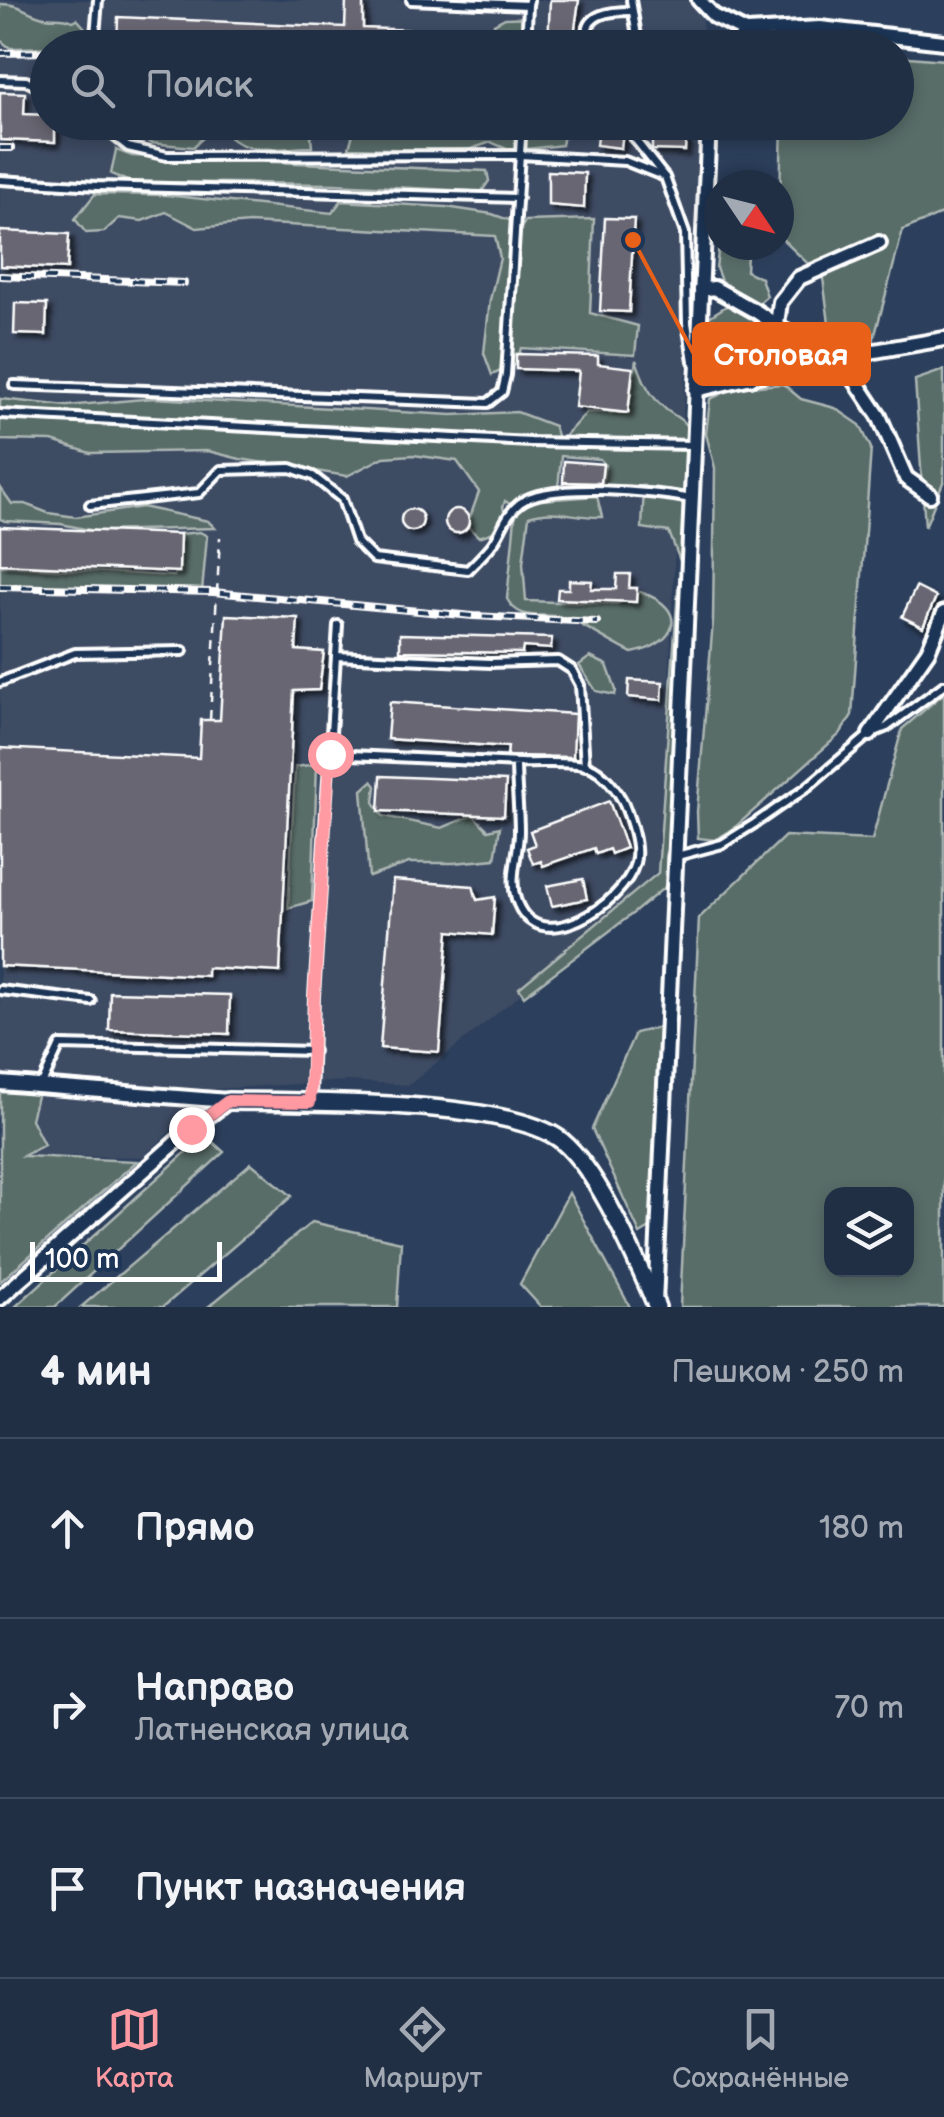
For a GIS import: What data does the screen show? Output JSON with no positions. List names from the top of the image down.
{
  "places": ["Столовая"],
  "scale_bar": "100 m",
  "north": "bottom right",
  "page": {
    "search": "Поиск",
    "scale": "100 m",
    "heading": ["4 мин", "Пешком · 250 m"],
    "list": [
      ["Прямо", "180 m"],
      ["Направо", "Латненская улица", "70 m"],
      "Пункт назначения"
    ],
    "nav": ["Карта", "Маршрут", "Сохранённые"]
  }
}
